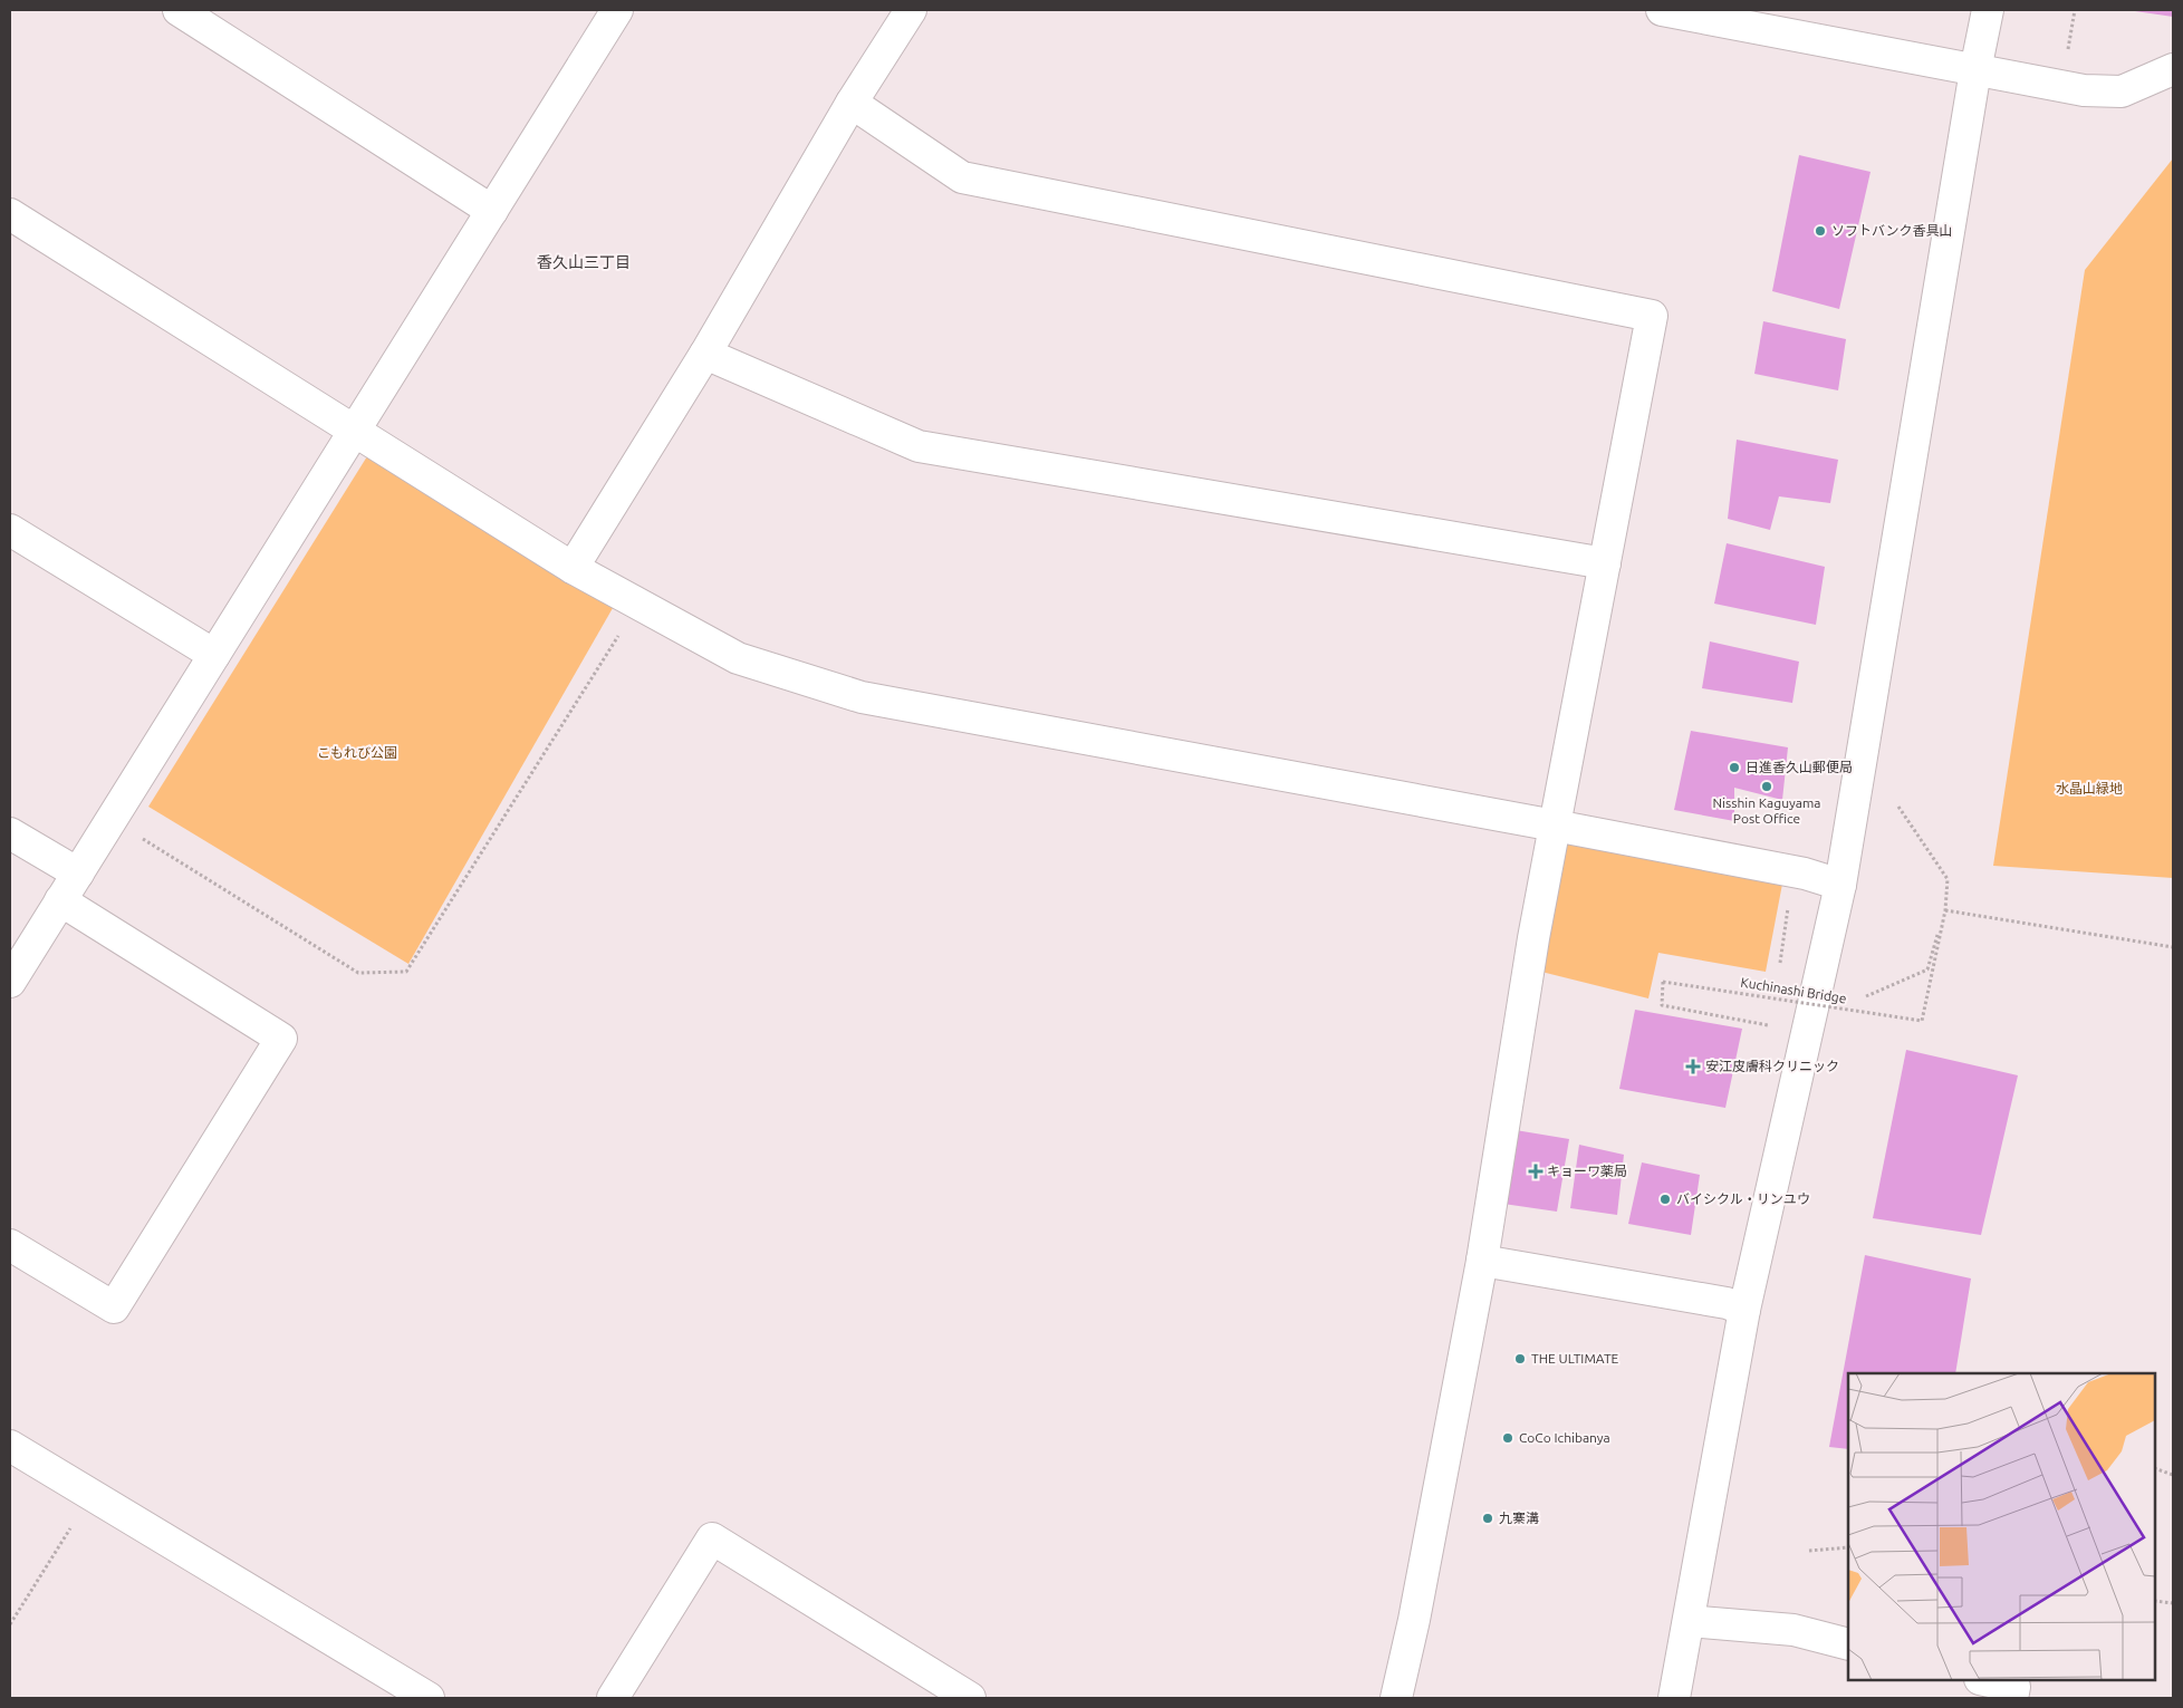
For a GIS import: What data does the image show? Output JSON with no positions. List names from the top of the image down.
{
  "streets": {
    "path": ["Kuchinashi Bridge"]
  },
  "districts": ["香久山三丁目"],
  "parks": ["こもれび公園", "水晶山緑地"],
  "places": {
    "other": [
      "ソフトバンク香具山",
      "日進香久山郵便局",
      "Nisshin Kaguyama Post Office",
      "バイシクル・リンユウ",
      "THE ULTIMATE",
      "CoCo Ichibanya",
      "九寨溝"
    ],
    "health": ["安江皮膚科クリニック", "キョーワ薬局"]
  }
}
